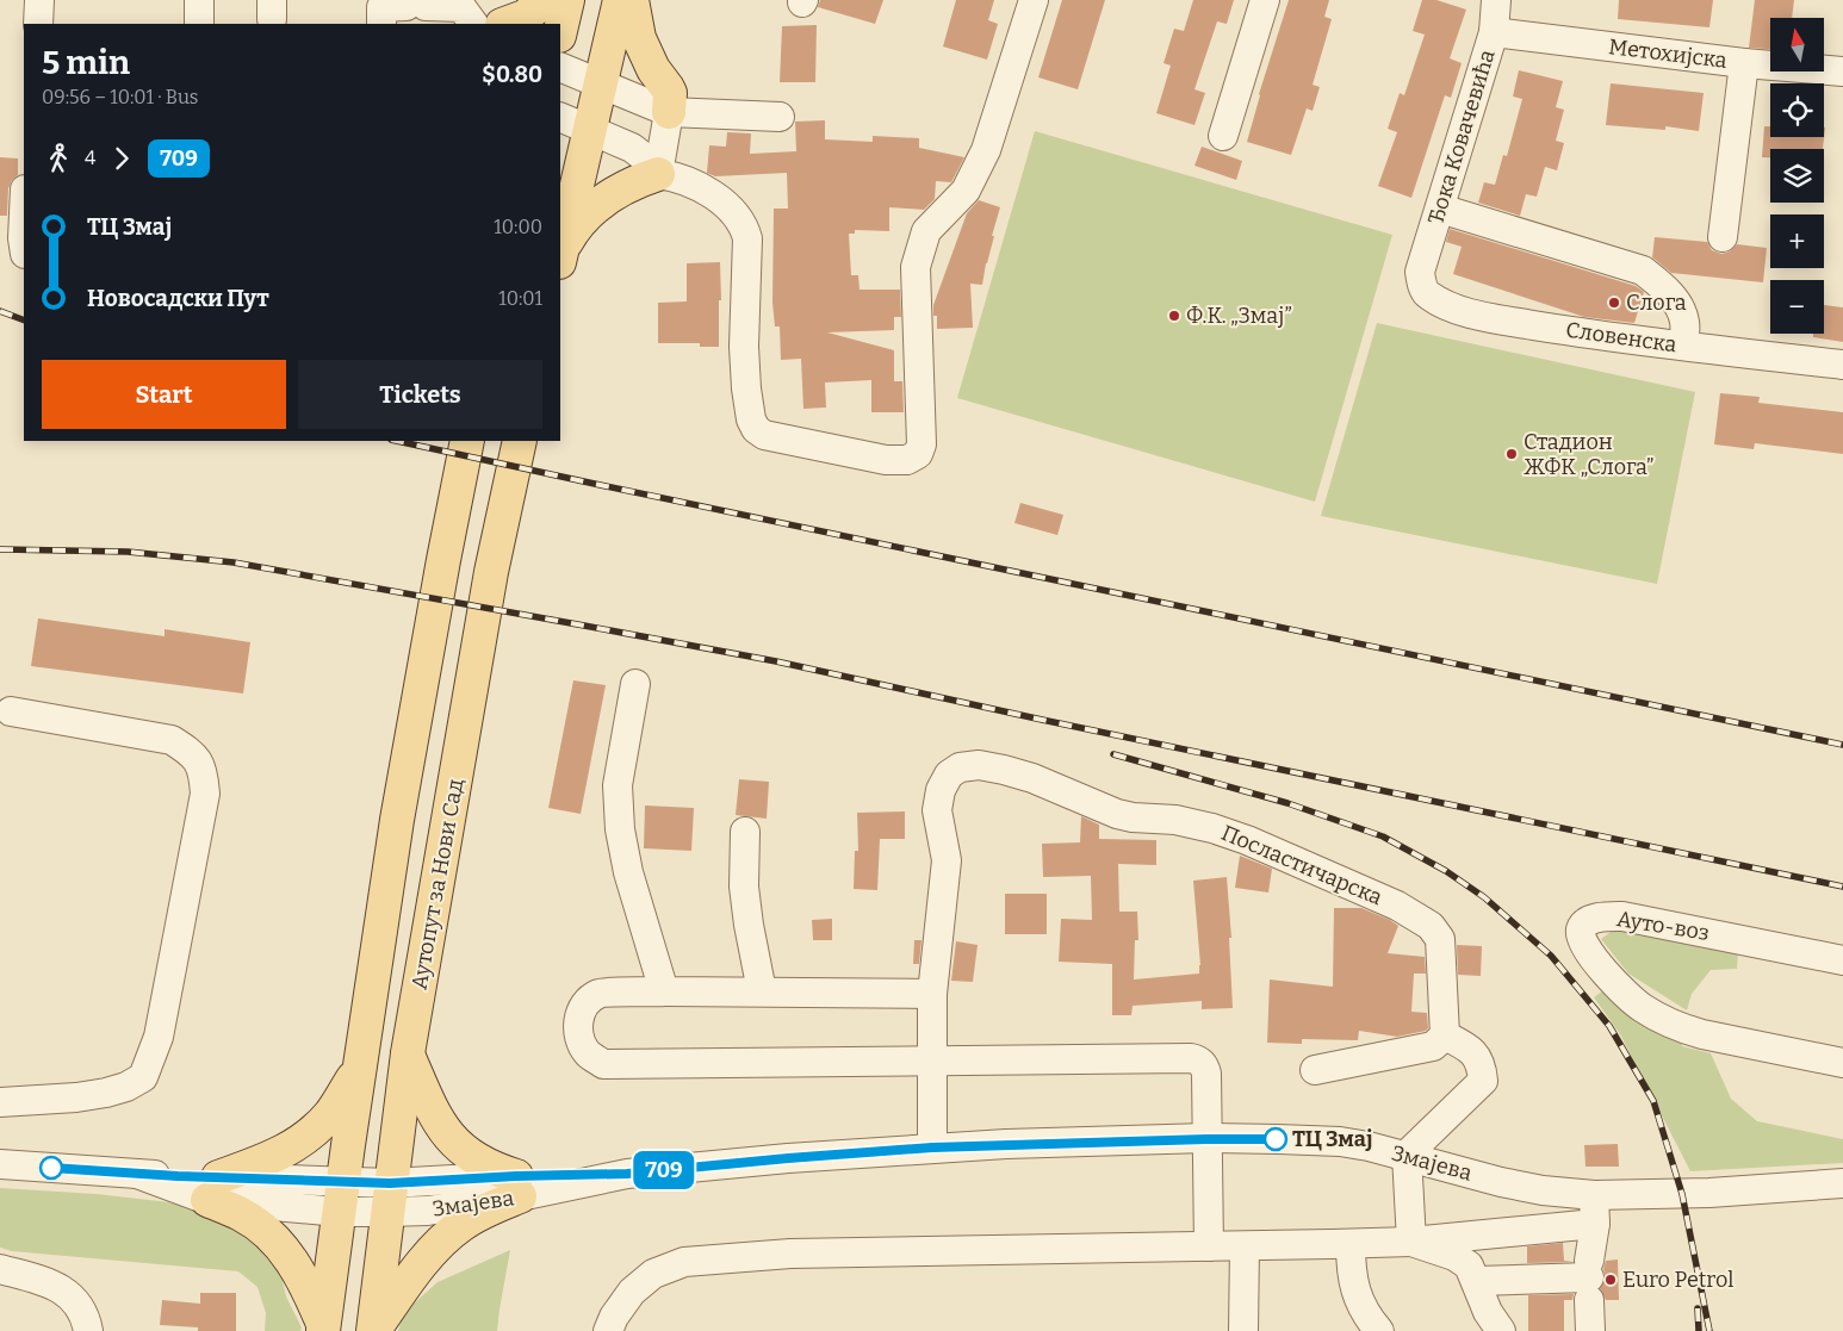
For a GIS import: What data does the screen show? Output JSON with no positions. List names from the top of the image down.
{
  "streets": {
    "main road": ["Аутопут за Нови Сад"],
    "street": [
      "Метохијска",
      "Ђока Ковачевића",
      "Словенска",
      "Посластичарска",
      "Ауто-воз",
      "Змајева"
    ]
  },
  "crossings": [
    ["Метохијска", "Ђока Ковачевића"],
    ["Ђока Ковачевића", "Словенска"],
    ["Посластичарска", "Змајева"],
    ["Аутопут за Нови Сад", "Змајева"]
  ],
  "places": [
    "Слога",
    "Ф.К. „Змај”",
    "Стадион ЖФК „Слога”",
    "ТЦ Змај",
    "Euro Petrol"
  ],
  "lines": ["bus line 709"],
  "north": "top",
  "page": {
    "on_map": "709",
    "map_buttons": ["+", "−"],
    "heading": ["5 min", "09:56 – 10:01 · Bus", "$0.80"],
    "legs": ["4", "709"],
    "list": [
      {
        "name": "ТЦ Змај",
        "value": "10:00"
      },
      {
        "name": "Новосадски Пут",
        "value": "10:01"
      }
    ],
    "buttons": ["Start", "Tickets"]
  }
}
